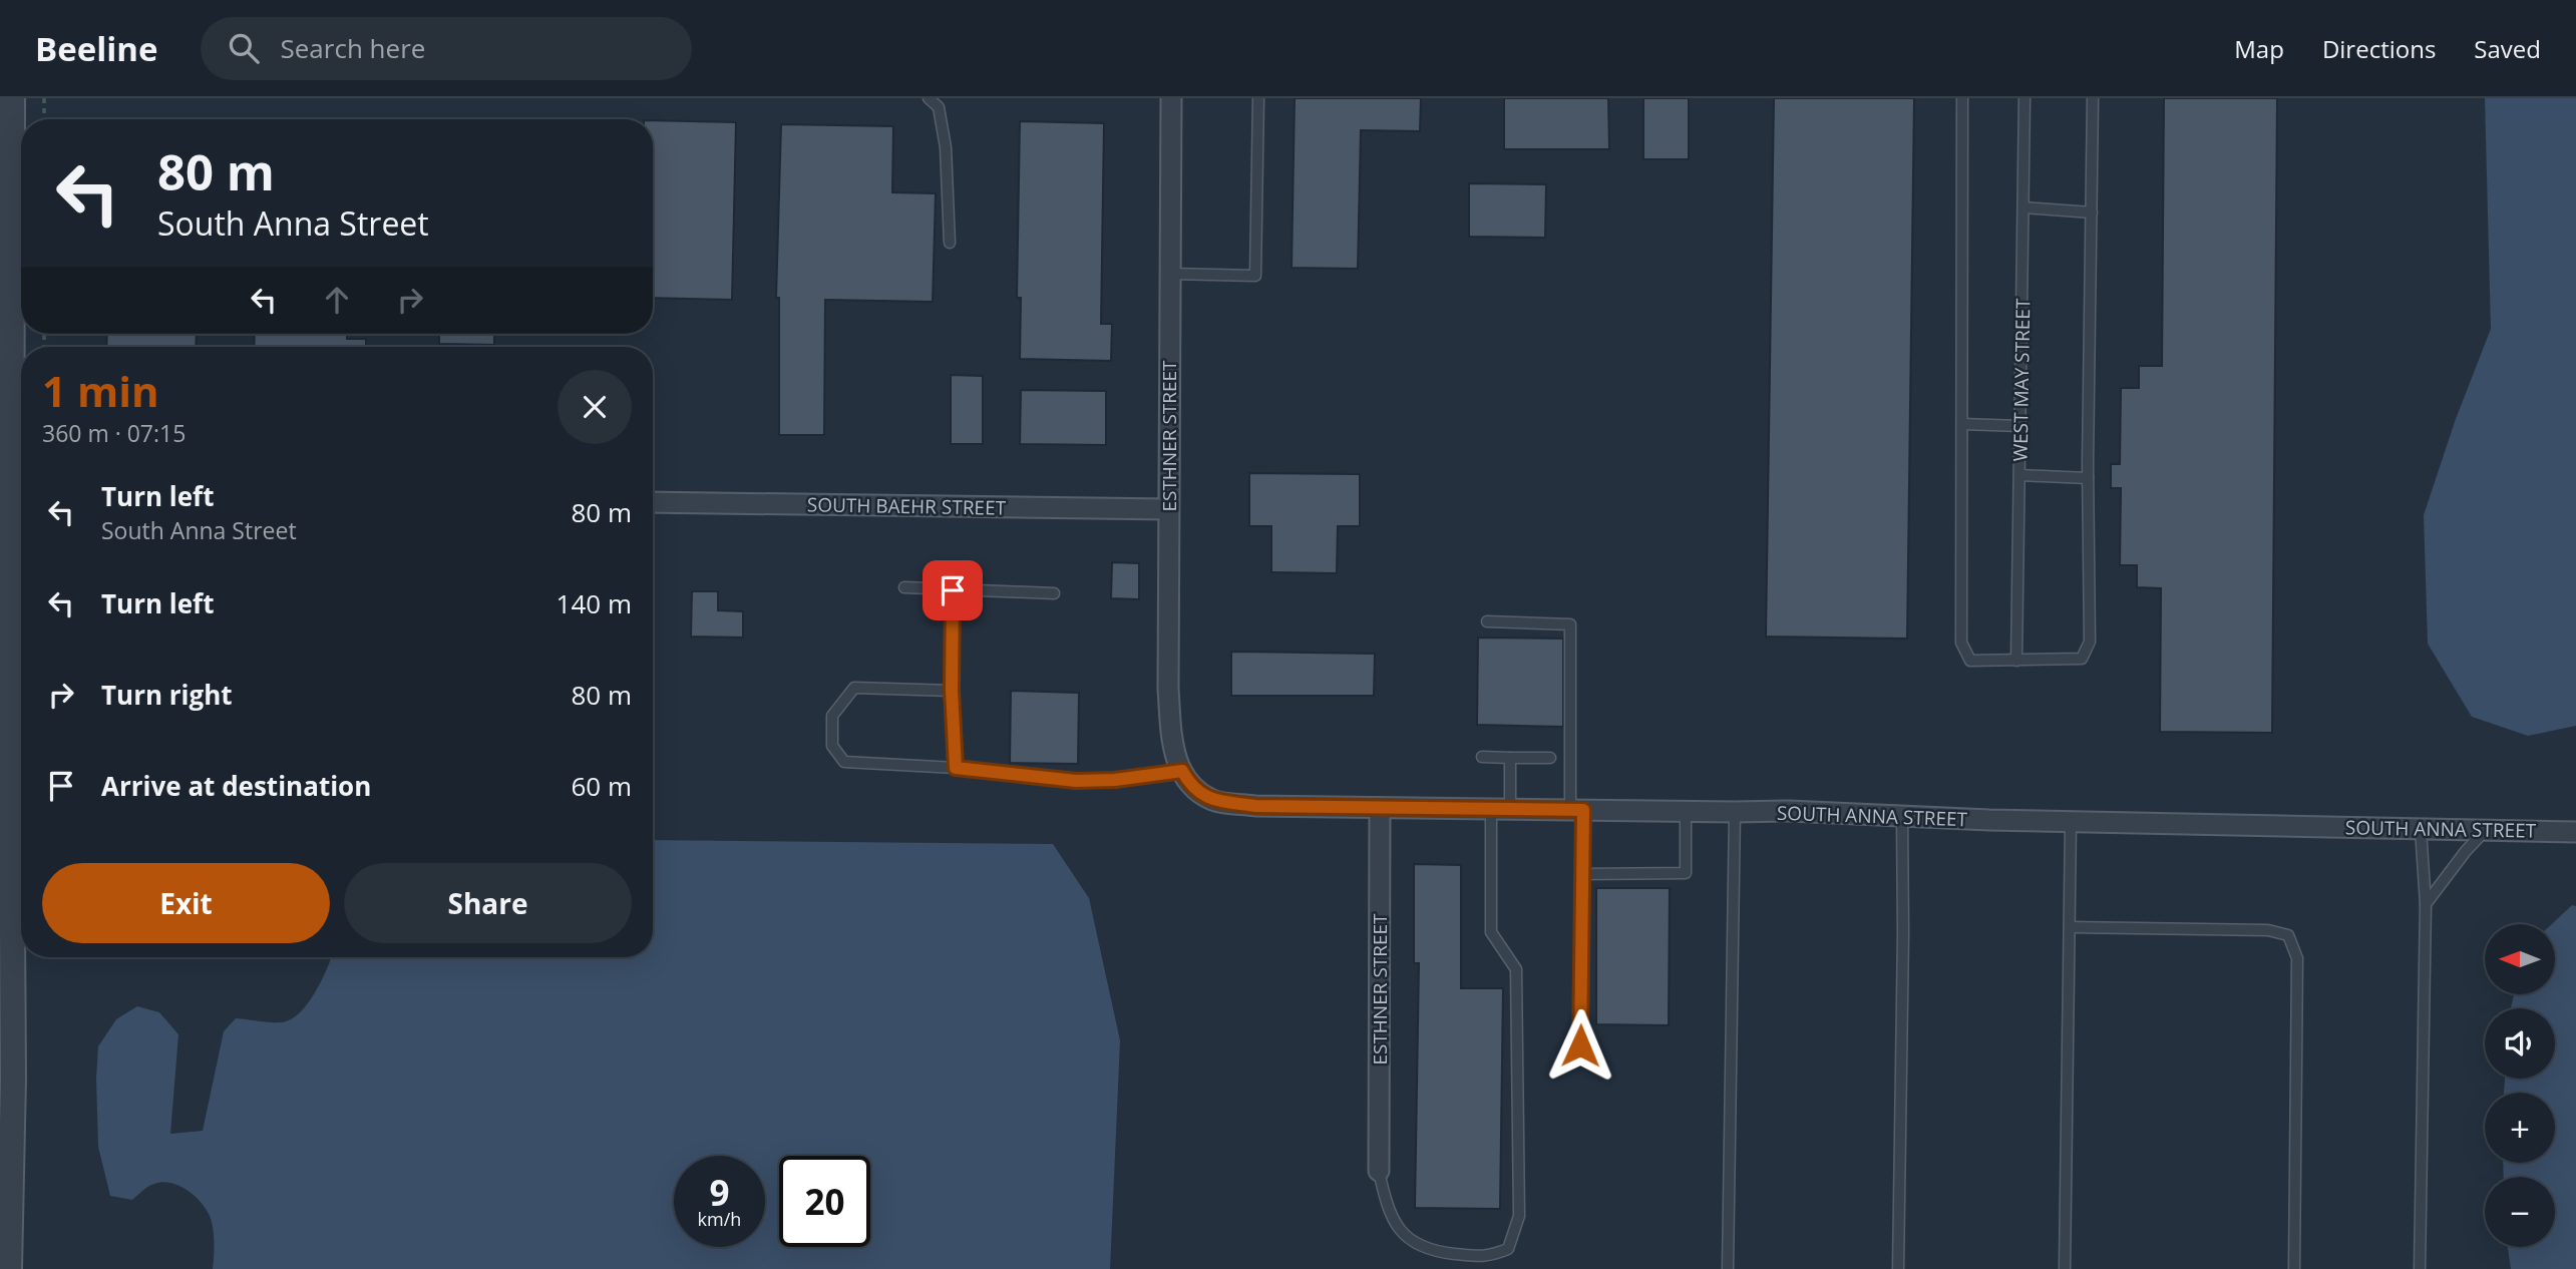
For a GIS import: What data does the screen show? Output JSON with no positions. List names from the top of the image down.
{
  "streets": {
    "street": ["ESTHNER STREET", "SOUTH BAEHR STREET", "SOUTH ANNA STREET"],
    "lane": ["WEST MAY STREET"]
  },
  "crossings": [
    ["ESTHNER STREET", "SOUTH BAEHR STREET"],
    ["ESTHNER STREET", "SOUTH ANNA STREET"]
  ],
  "north": "left",
  "page": {
    "header": "Beeline",
    "search": "Search here",
    "nav": ["Map", "Directions", "Saved"],
    "turn": ["80 m", "South Anna Street"],
    "heading": ["1 min", "360 m · 07:15"],
    "list": [
      {
        "name": "Turn left",
        "note": "South Anna Street",
        "value": "80 m"
      },
      {
        "name": "Turn left",
        "value": "140 m"
      },
      {
        "name": "Turn right",
        "value": "80 m"
      },
      {
        "name": "Arrive at destination",
        "value": "60 m"
      }
    ],
    "buttons": ["Exit", "Share"],
    "map_buttons": ["+", "−"],
    "speed": "9 km/h",
    "limit": "20"
  }
}
